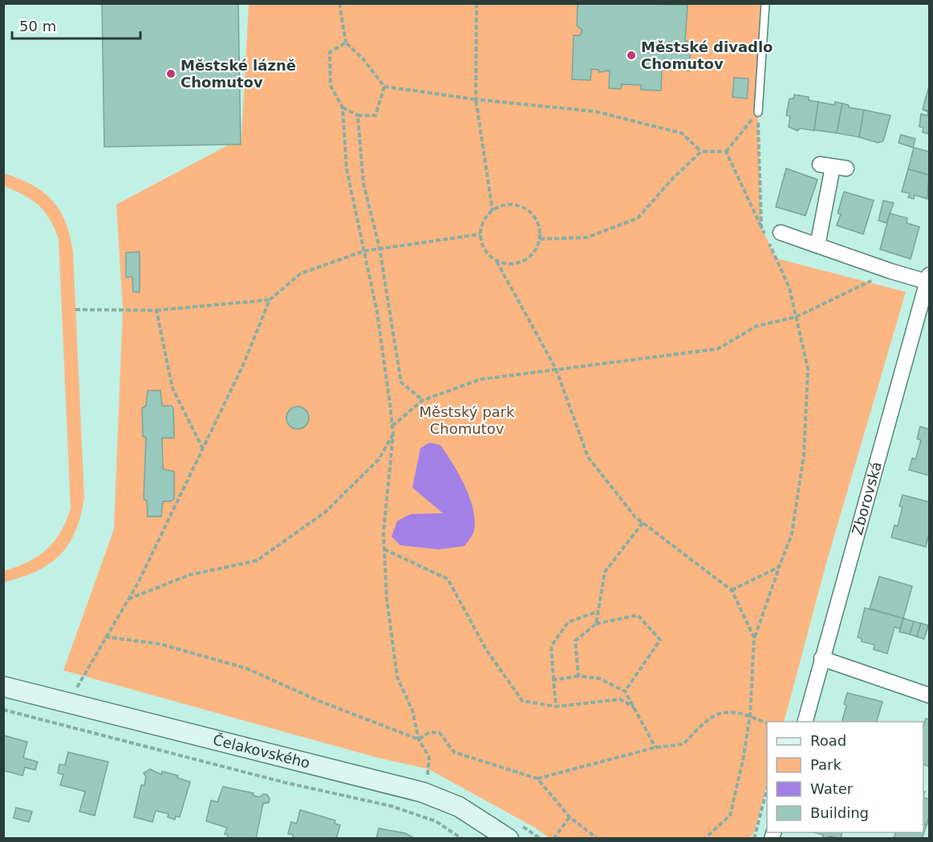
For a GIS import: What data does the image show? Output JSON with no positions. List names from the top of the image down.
{
  "streets": {
    "street": ["Zborovská", "Čelakovského"]
  },
  "parks": ["Městský park Chomutov"],
  "places": ["Městské divadlo Chomutov", "Městské lázně Chomutov"],
  "legend": [
    "Road",
    "Park",
    "Water",
    "Building"
  ],
  "scale_bar": "50 m"
}
